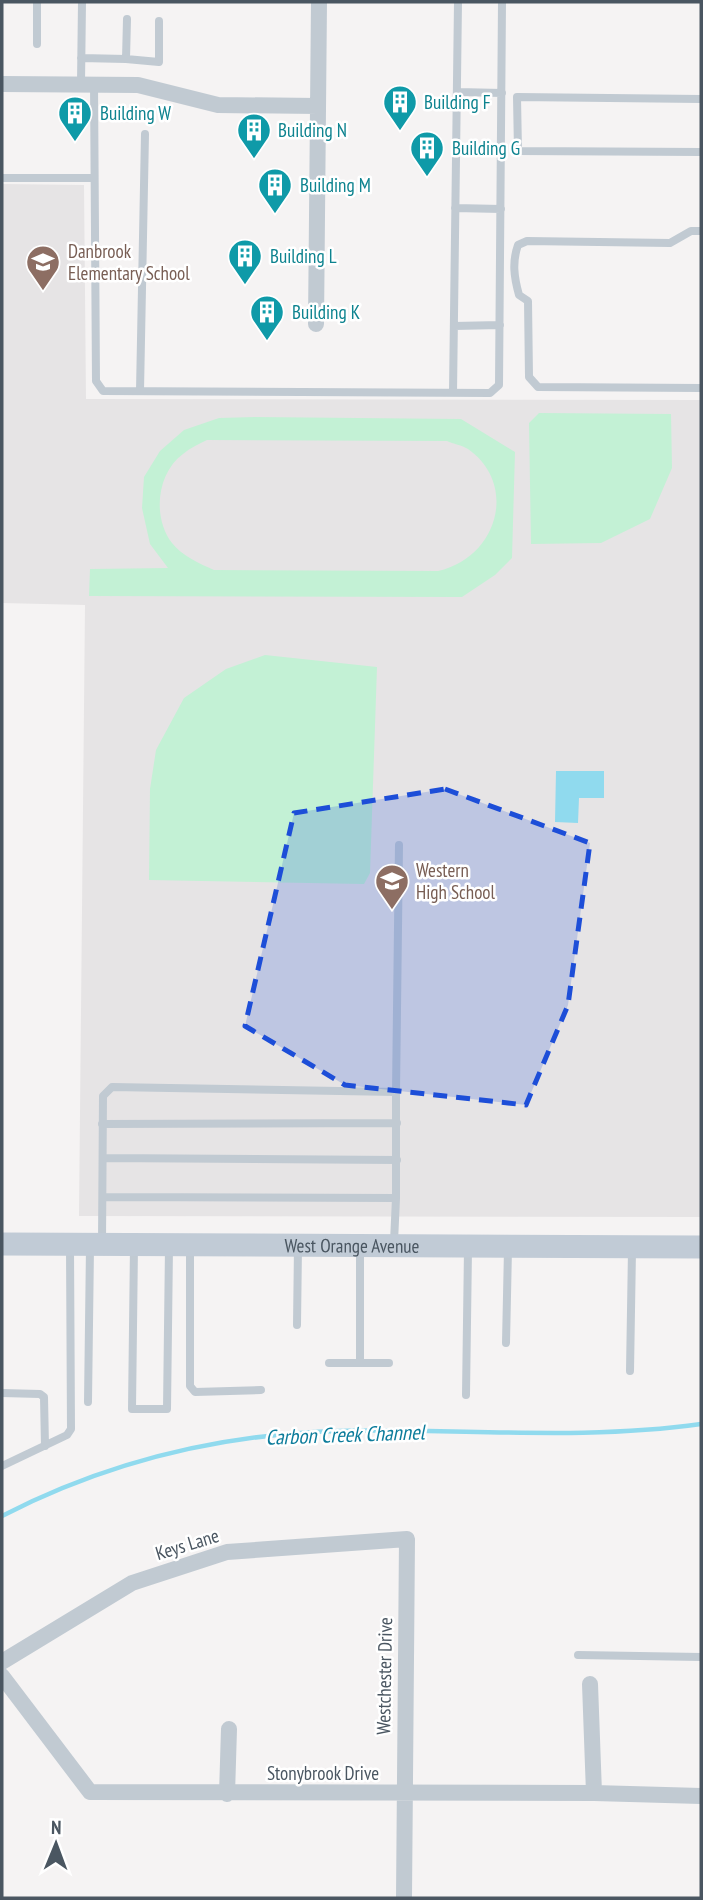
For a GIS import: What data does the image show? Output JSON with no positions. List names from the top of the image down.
{
  "streets": {
    "main road": ["West Orange Avenue"],
    "street": ["Keys Lane", "Westchester Drive", "Stonybrook Drive"]
  },
  "crossings": [
    ["Keys Lane", "Westchester Drive"],
    ["Westchester Drive", "Stonybrook Drive"]
  ],
  "water": ["Carbon Creek Channel"],
  "places": {
    "building": [
      "Building F",
      "Building W",
      "Building N",
      "Building G",
      "Building M",
      "Building L",
      "Building K"
    ],
    "school or university": ["Danbrook Elementary School", "Western High School"]
  },
  "north": "top"
}
